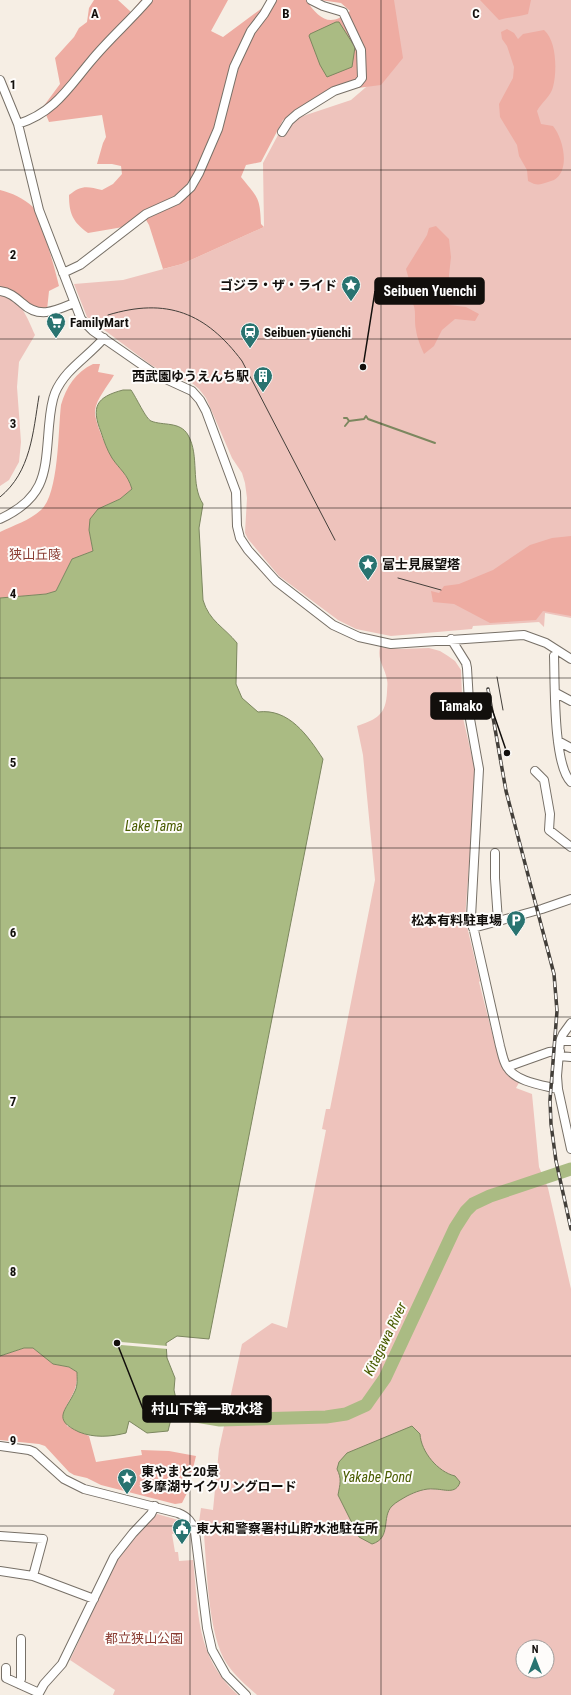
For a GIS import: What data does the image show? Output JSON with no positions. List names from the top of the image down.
{
  "water": ["Lake Tama", "Kitagawa River", "Yakabe Pond"],
  "parks": ["狭山丘陵", "都立狭山公園"],
  "places": {
    "place": ["ゴジラ・ザ・ライド", "富士見展望塔", "東やまと20景 多摩湖サイクリングロード"],
    "supermarket": ["FamilyMart"],
    "station": ["Seibuen-yūenchi"],
    "other": ["Seibuen Yuenchi", "Tamako", "村山下第一取水塔"],
    "building": ["西武園ゆうえんち駅"],
    "parking": ["松本有料駐車場"],
    "public building": ["東大和警察署村山貯水池駐在所"]
  },
  "north": "top",
  "grid": {
    "columns": ["A", "B", "C"],
    "rows": [
      "1",
      "2",
      "3",
      "4",
      "5",
      "6",
      "7",
      "8",
      "9"
    ]
  }
}
